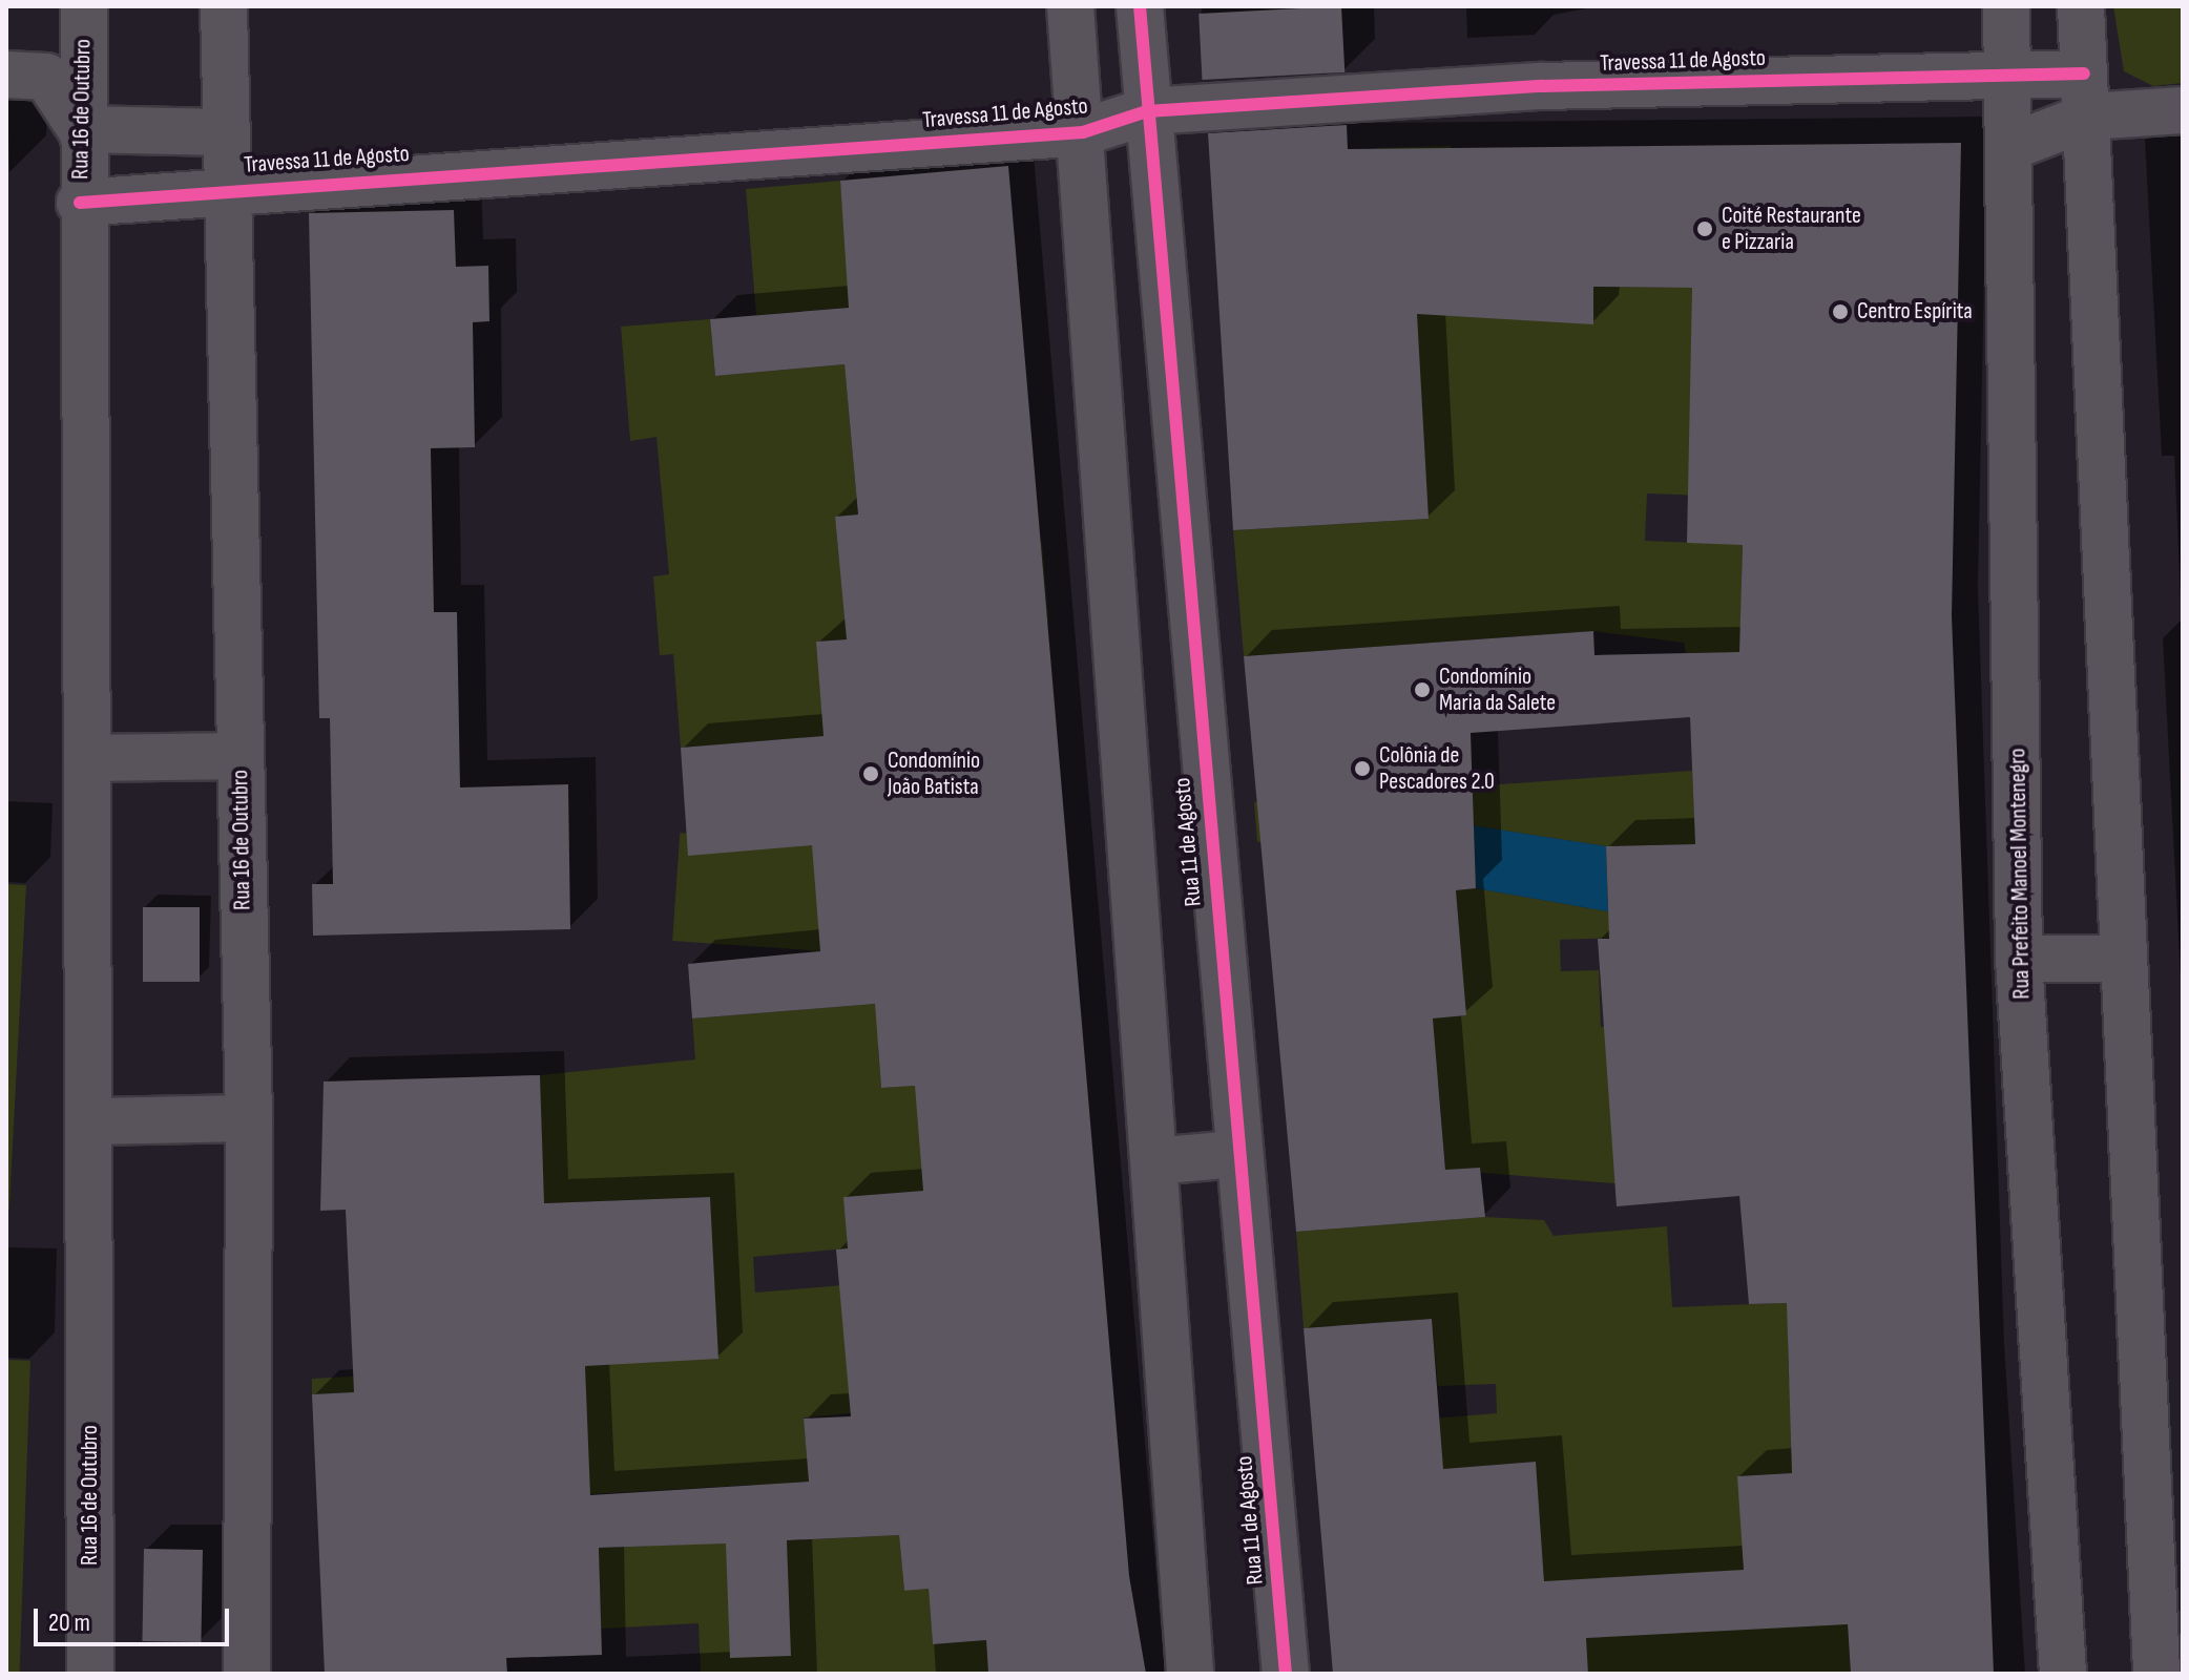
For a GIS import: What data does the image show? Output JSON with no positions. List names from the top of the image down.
{
  "streets": {
    "street": [
      "Travessa 11 de Agosto",
      "Rua 16 de Outubro",
      "Rua 11 de Agosto",
      "Rua Prefeito Manoel Montenegro"
    ]
  },
  "crossings": [
    ["Travessa 11 de Agosto", "Rua 16 de Outubro"],
    ["Travessa 11 de Agosto", "Rua 11 de Agosto"],
    ["Travessa 11 de Agosto", "Rua Prefeito Manoel Montenegro"]
  ],
  "places": [
    "Coité Restaurante e Pizzaria",
    "Centro Espírita",
    "Condomínio Maria da Salete",
    "Colônia de Pescadores 2.0",
    "Condomínio João Batista"
  ],
  "scale_bar": "20 m"
}
